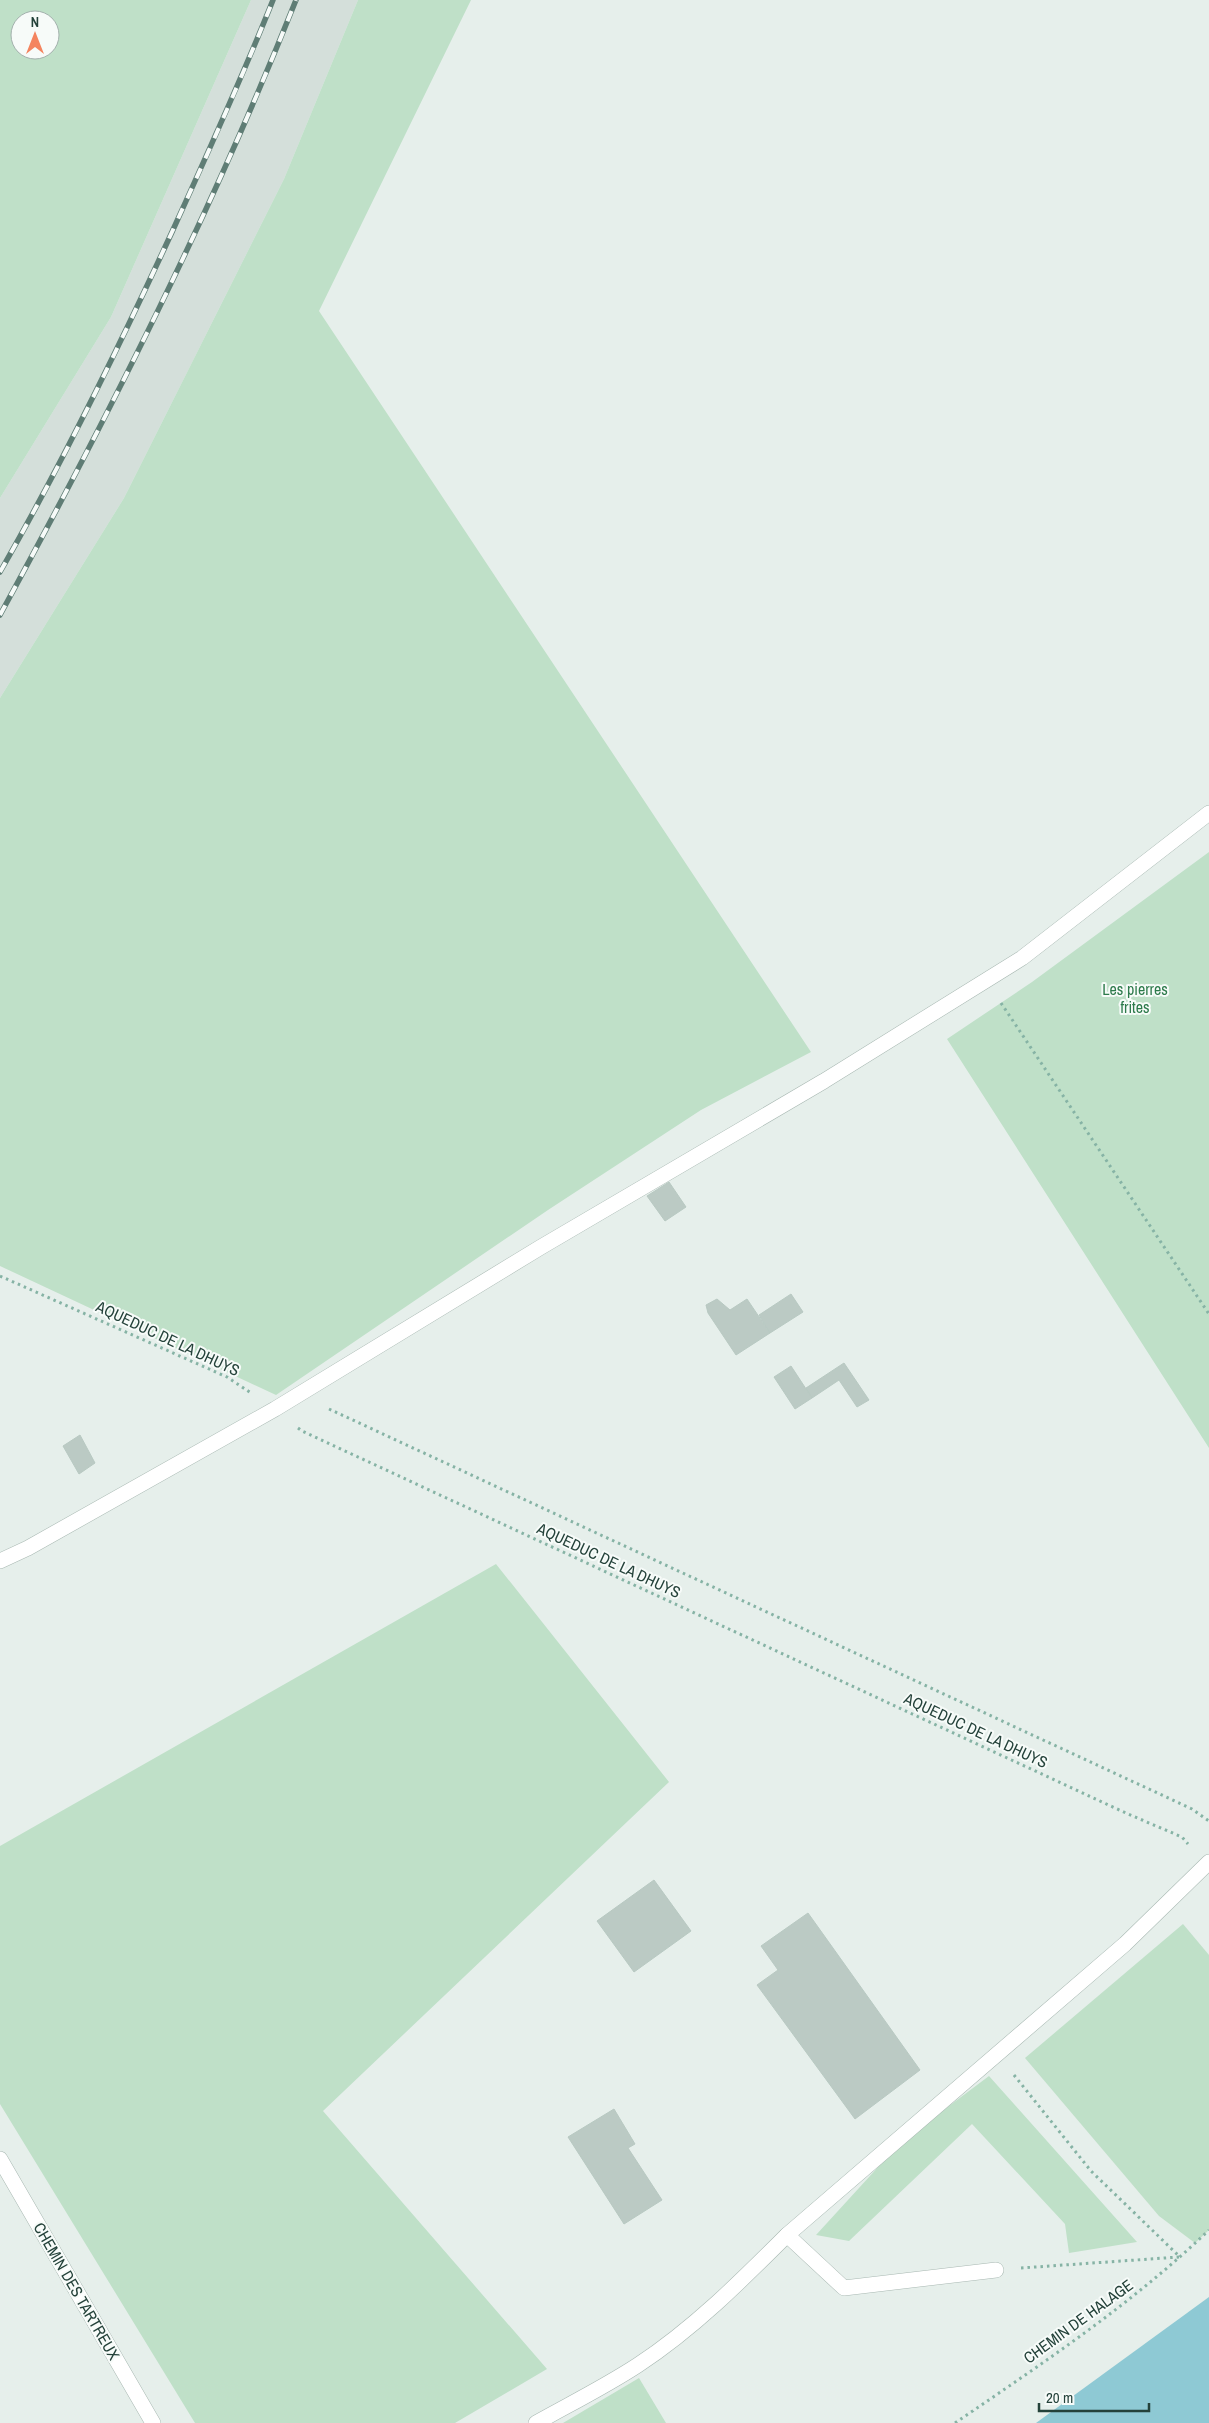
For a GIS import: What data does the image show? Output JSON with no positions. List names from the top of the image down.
{
  "streets": {
    "street": ["CHEMIN DES TARTREUX"],
    "path": ["AQUEDUC DE LA DHUYS", "CHEMIN DE HALAGE"]
  },
  "parks": ["Les pierres frites"],
  "scale_bar": "20 m",
  "north": "top"
}
